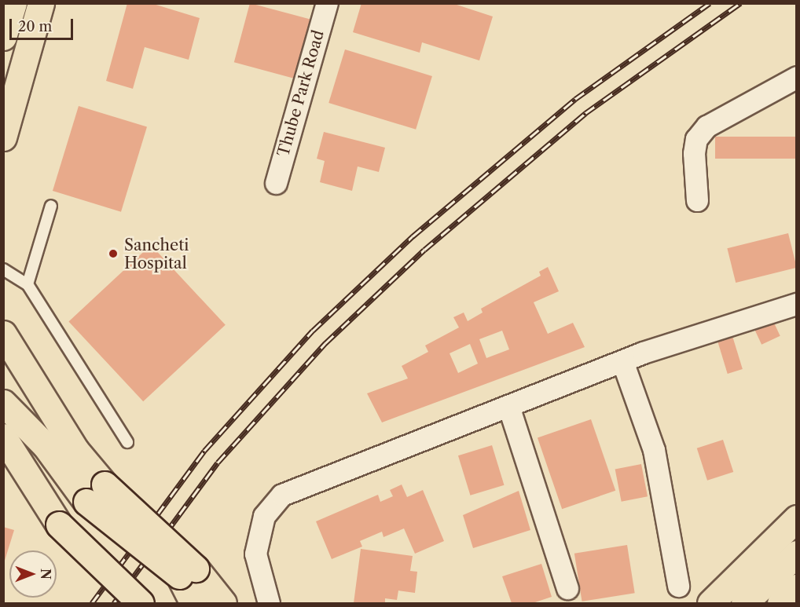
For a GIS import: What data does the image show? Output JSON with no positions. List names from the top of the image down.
{
  "streets": {
    "street": ["Thube Park Road"]
  },
  "places": ["Sancheti Hospital"],
  "scale_bar": "20 m",
  "north": "right"
}
